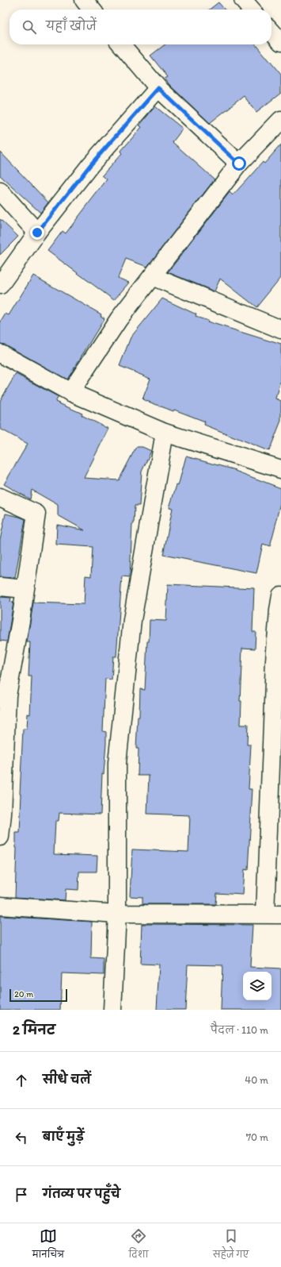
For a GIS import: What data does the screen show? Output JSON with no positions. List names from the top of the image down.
{
  "scale_bar": "20 m",
  "page": {
    "search": "यहाँ खोजें",
    "scale": "20 m",
    "heading": ["2 मिनट", "पैदल · 110 m"],
    "list": [
      ["सीधे चलें", "40 m"],
      ["बाएँ मुड़ें", "70 m"],
      "गंतव्य पर पहुँचे"
    ],
    "nav": ["मानचित्र", "दिशा", "सहेजे गए"]
  }
}
